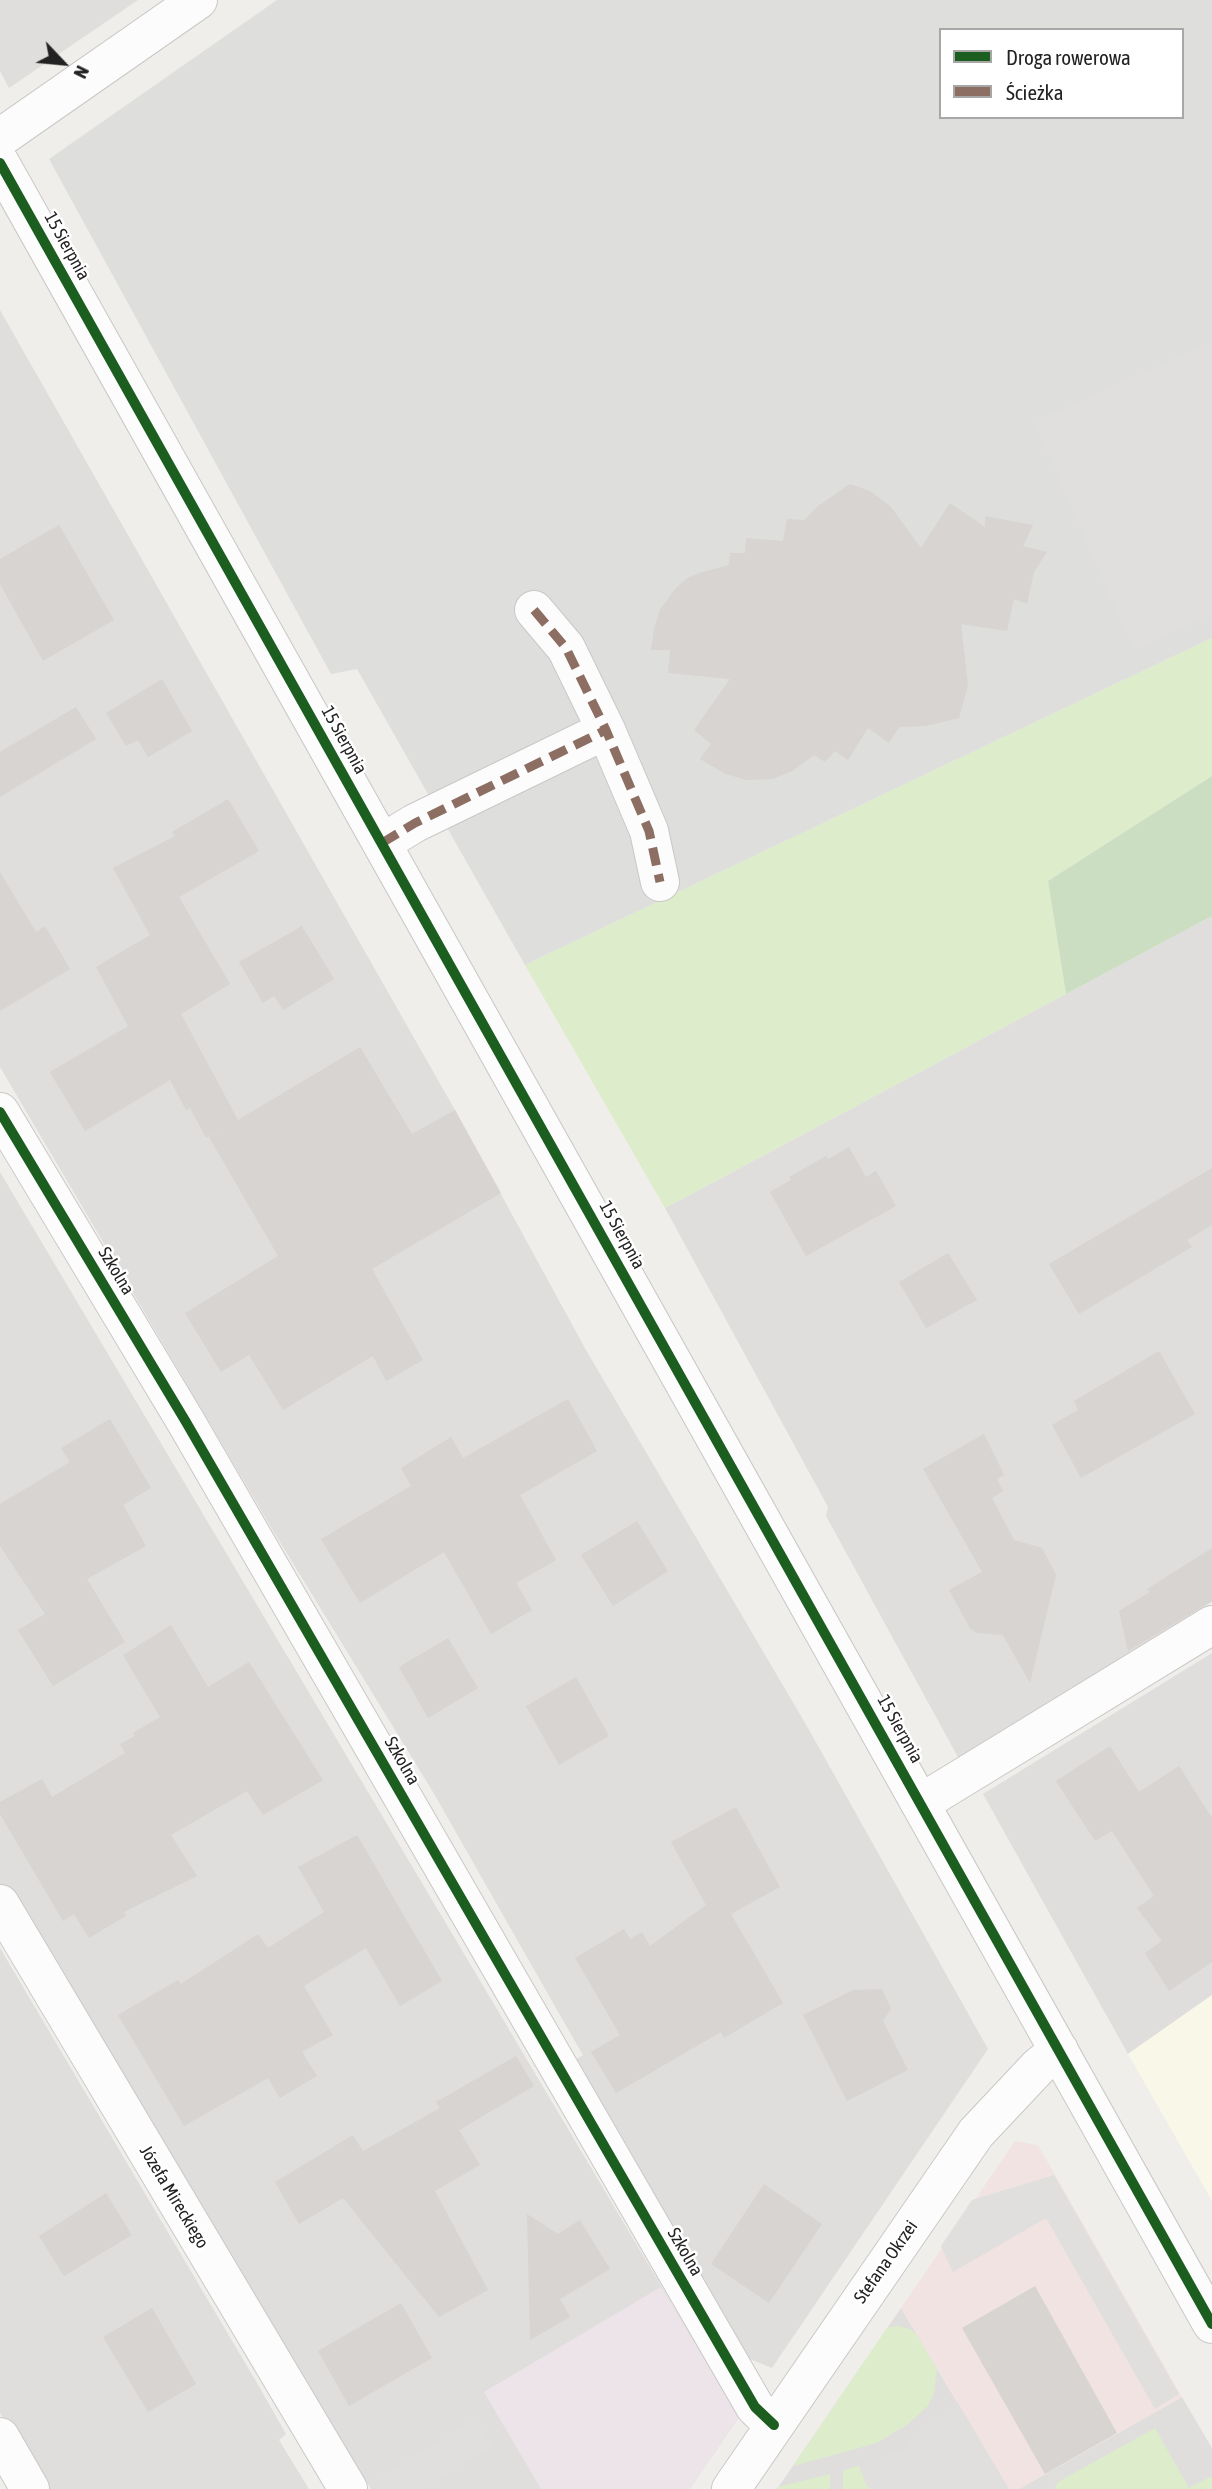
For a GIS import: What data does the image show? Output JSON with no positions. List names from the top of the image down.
{
  "streets": {
    "street": [
      "15 Sierpnia",
      "Szkolna",
      "Józefa Mireckiego",
      "Stefana Okrzei"
    ]
  },
  "crossings": [
    ["15 Sierpnia", "Stefana Okrzei"],
    ["Szkolna", "Stefana Okrzei"]
  ],
  "legend": ["Droga rowerowa", "Ścieżka"],
  "north": "bottom right"
}
